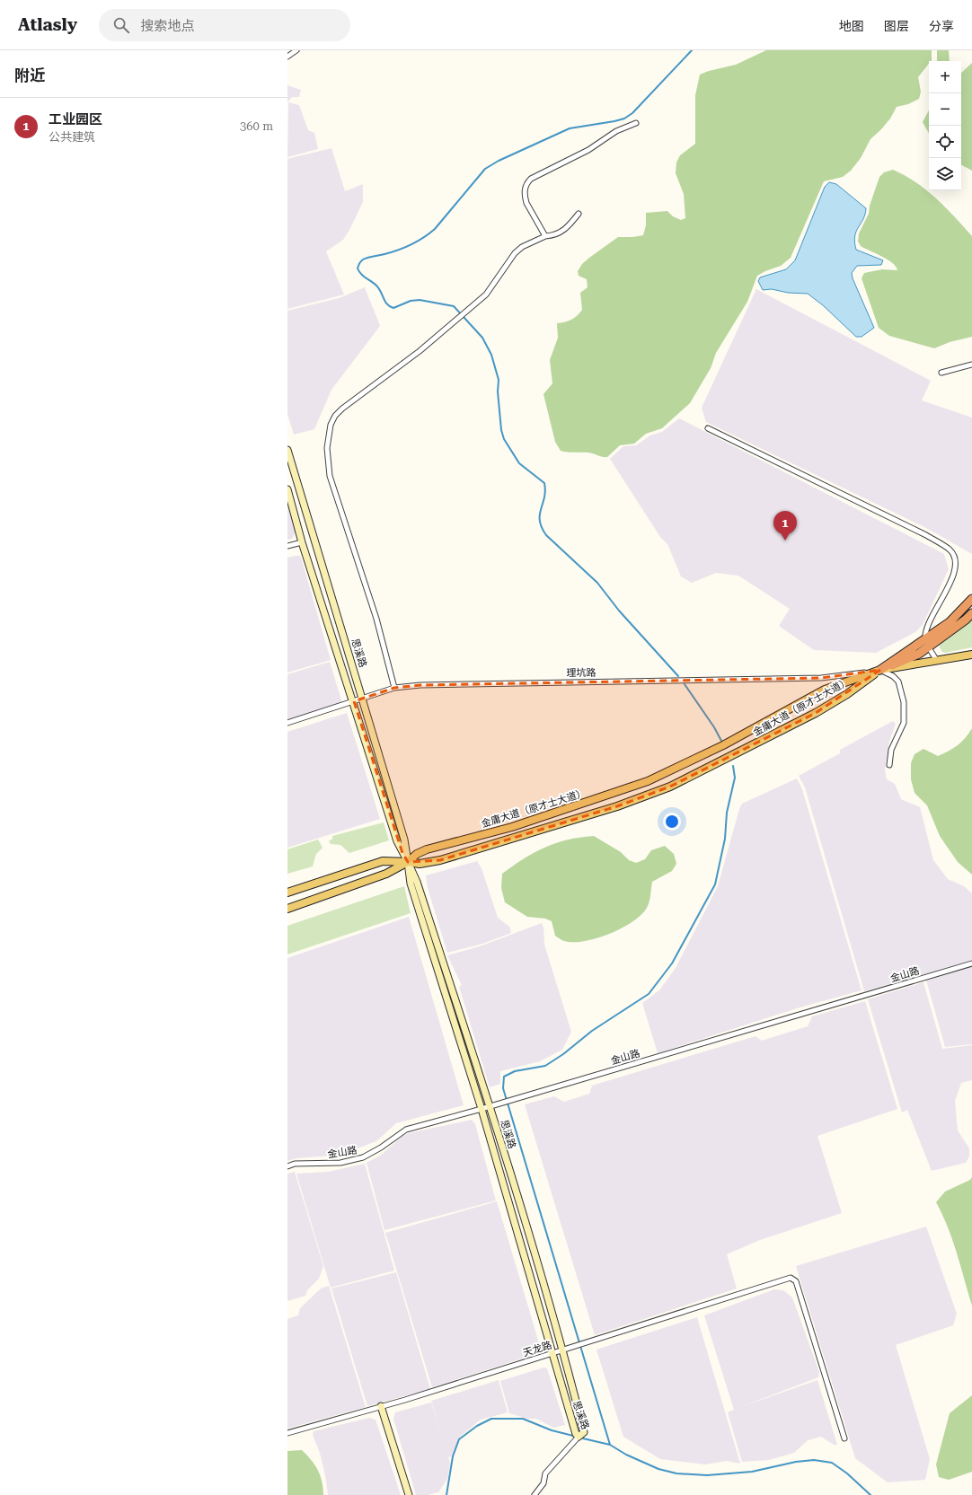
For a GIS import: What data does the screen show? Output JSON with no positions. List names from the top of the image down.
{
  "streets": {
    "main road": ["金庸大道（原才士大道）"],
    "street": [
      "思溪路",
      "理坑路",
      "金山路",
      "天龙路"
    ]
  },
  "crossings": [
    ["思溪路", "理坑路"],
    ["思溪路", "金庸大道（原才士大道）"],
    ["思溪路", "金山路"],
    ["思溪路", "天龙路"],
    ["理坑路", "金庸大道（原才士大道）"]
  ],
  "page": {
    "header": "Atlasly",
    "search": "搜索地点",
    "nav": ["地图", "图层", "分享"],
    "heading": "附近",
    "map_buttons": ["+", "−"],
    "list": [
      {
        "mark": "1",
        "name": "工业园区",
        "note": "公共建筑",
        "value": "360 m"
      }
    ],
    "pins": "1"
  }
}
